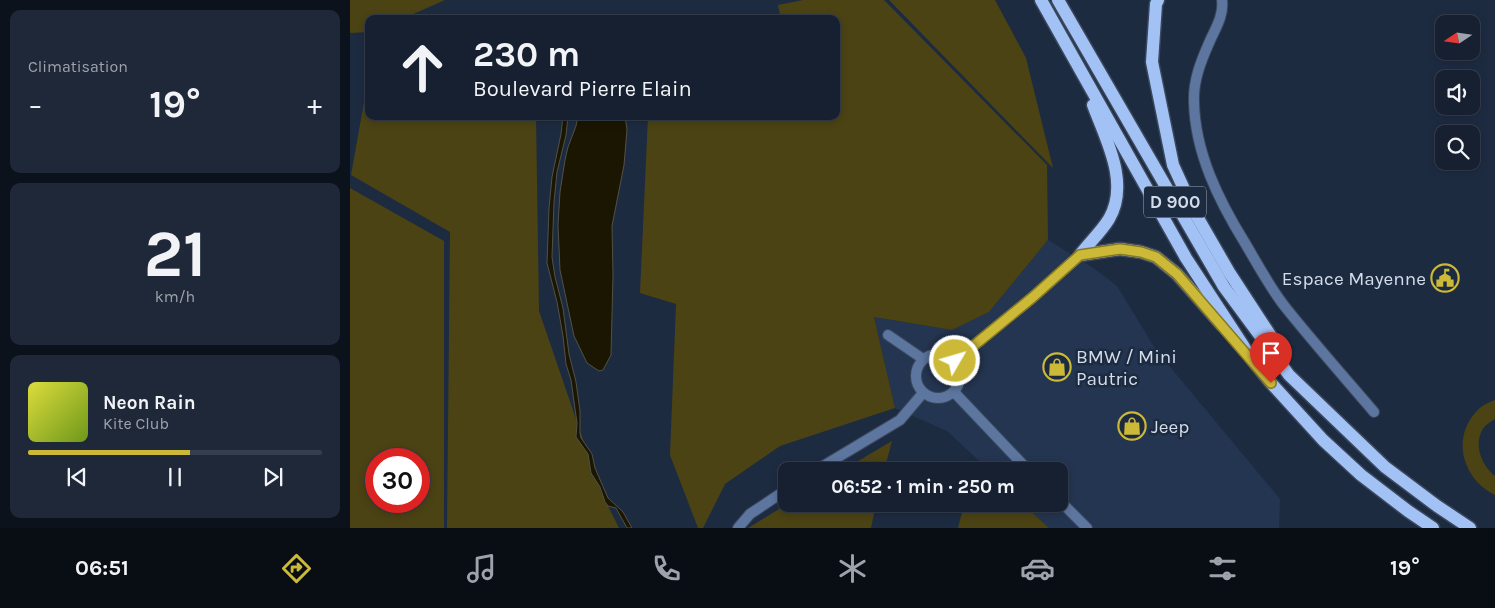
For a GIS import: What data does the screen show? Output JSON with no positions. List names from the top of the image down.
{
  "streets": {
    "main road": ["D 900"]
  },
  "places": {
    "public building": ["Espace Mayenne"],
    "shop": ["BMW / Mini Pautric", "Jeep"]
  },
  "north": "left",
  "page": {
    "tile": [
      "Climatisation",
      ["21", "km/h"]
    ],
    "turn": ["230 m", "Boulevard Pierre Elain"],
    "heat": ["−", "19°", "+"],
    "song": ["Neon Rain", "Kite Club"],
    "limit": "30",
    "trip": "06:52 · 1 min · 250 m",
    "tabs": ["06:51", "19°"]
  }
}
